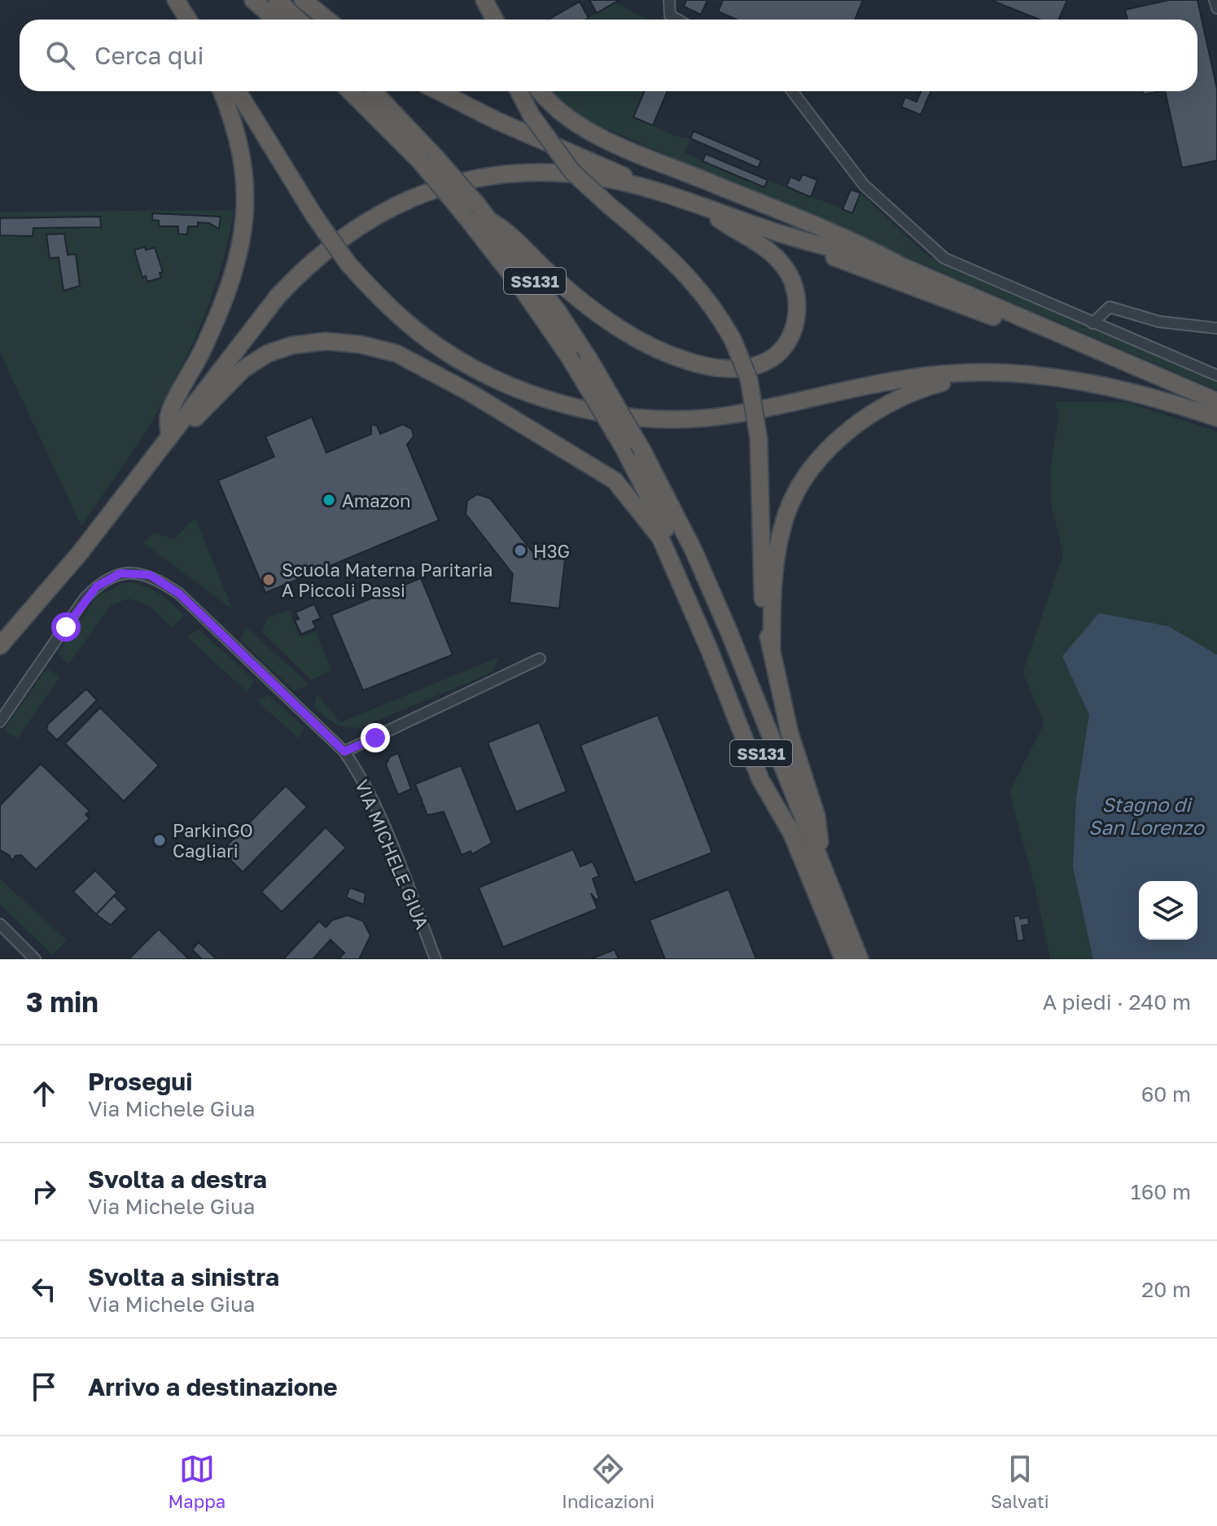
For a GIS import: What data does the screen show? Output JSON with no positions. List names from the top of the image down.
{
  "streets": {
    "highway": ["SS131"],
    "street": ["VIA MICHELE GIUA"]
  },
  "water": ["Stagno di San Lorenzo"],
  "places": [
    "Amazon",
    "H3G",
    "Scuola Materna Paritaria A Piccoli Passi",
    "ParkinGO Cagliari"
  ],
  "page": {
    "search": "Cerca qui",
    "heading": ["3 min", "A piedi · 240 m"],
    "list": [
      ["Prosegui", "Via Michele Giua", "60 m"],
      ["Svolta a destra", "Via Michele Giua", "160 m"],
      ["Svolta a sinistra", "Via Michele Giua", "20 m"],
      "Arrivo a destinazione"
    ],
    "nav": ["Mappa", "Indicazioni", "Salvati"]
  }
}
